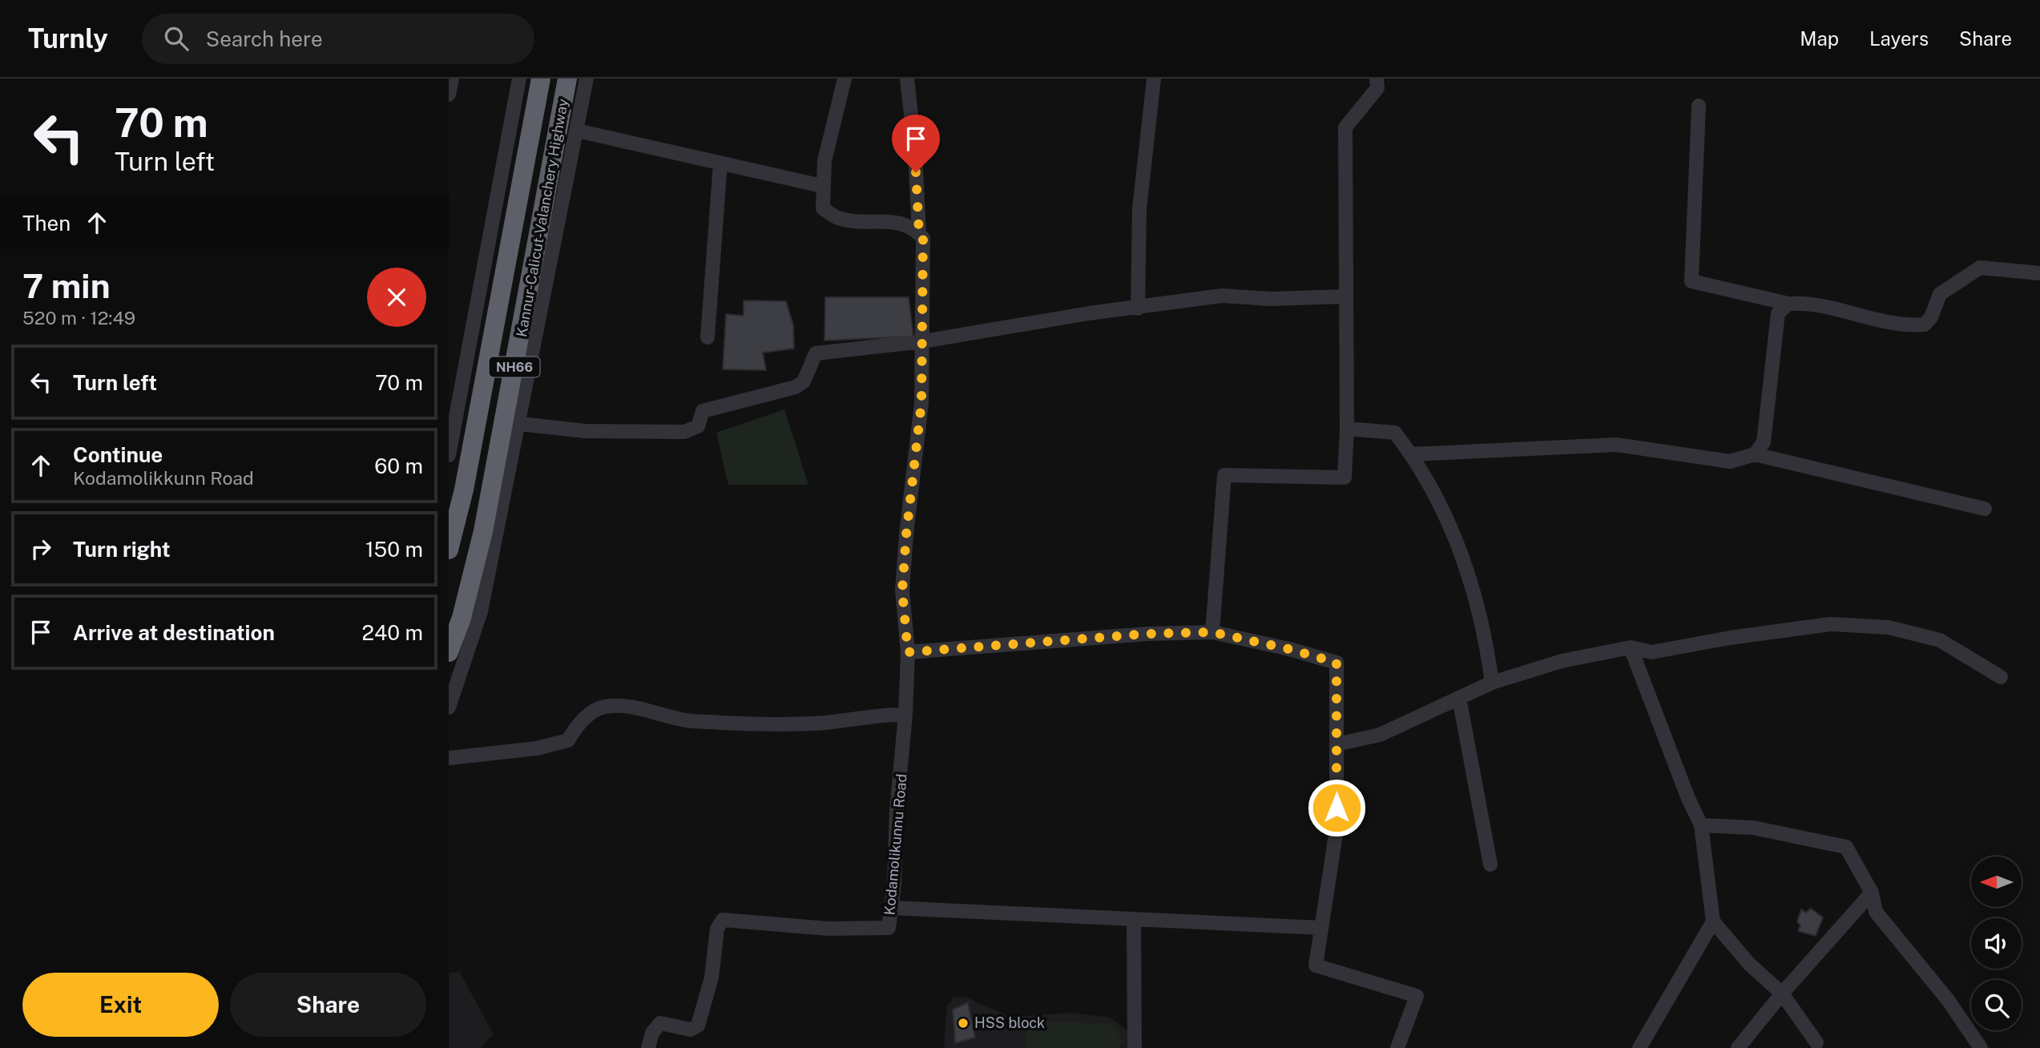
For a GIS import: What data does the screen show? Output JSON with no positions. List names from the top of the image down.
{
  "streets": {
    "highway": ["Kannur-Calicut-Valanchery Highway", "NH66"],
    "street": ["Kodamolikunnu Road"]
  },
  "places": ["HSS block"],
  "north": "left",
  "page": {
    "header": "Turnly",
    "search": "Search here",
    "nav": ["Map", "Layers", "Share"],
    "turn": ["70 m", "Turn left"],
    "then": "Then",
    "heading": ["7 min", "520 m · 12:49"],
    "list": [
      {
        "name": "Turn left",
        "value": "70 m"
      },
      {
        "name": "Continue",
        "note": "Kodamolikkunn Road",
        "value": "60 m"
      },
      {
        "name": "Turn right",
        "value": "150 m"
      },
      {
        "name": "Arrive at destination",
        "value": "240 m"
      }
    ],
    "buttons": ["Exit", "Share"]
  }
}
